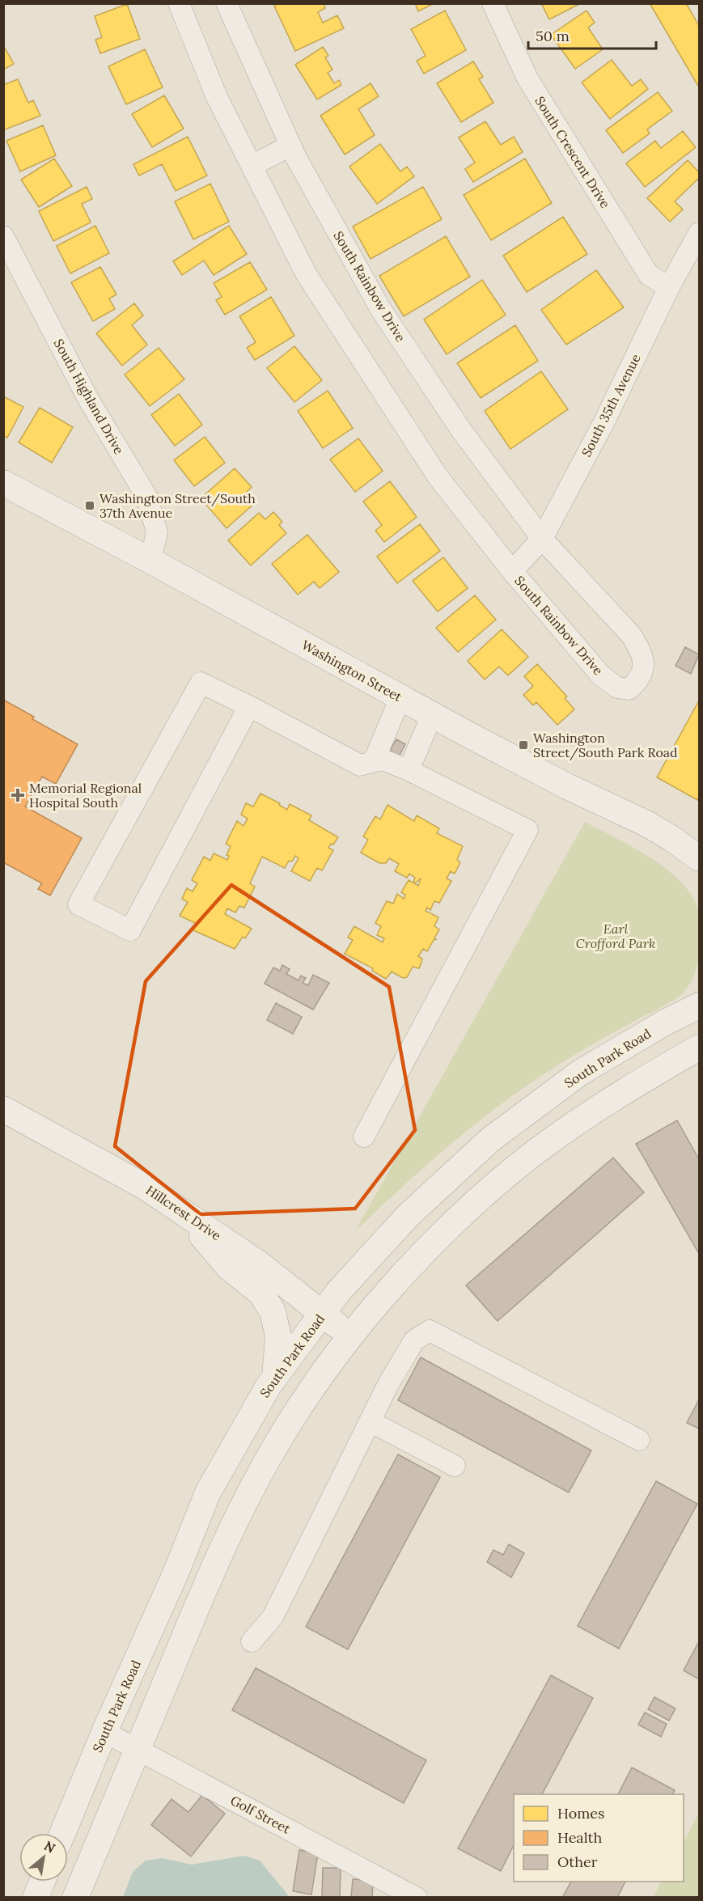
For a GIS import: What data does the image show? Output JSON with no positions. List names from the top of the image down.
{
  "streets": {
    "street": [
      "South Crescent Drive",
      "South Rainbow Drive",
      "South Highland Drive",
      "South 35th Avenue",
      "Washington Street",
      "South Park Road",
      "Hillcrest Drive",
      "Golf Street"
    ]
  },
  "crossings": [
    ["South Crescent Drive", "South 35th Avenue"],
    ["South Rainbow Drive", "South 35th Avenue"],
    ["South Highland Drive", "Washington Street"],
    ["South Park Road", "Hillcrest Drive"],
    ["South Park Road", "Golf Street"]
  ],
  "parks": ["Earl Crofford Park"],
  "places": {
    "transit": ["Washington Street/South 37th Avenue", "Washington Street/South Park Road"],
    "health": ["Memorial Regional Hospital South"]
  },
  "legend": ["Homes", "Health", "Other"],
  "scale_bar": "50 m",
  "north": "top right"
}
